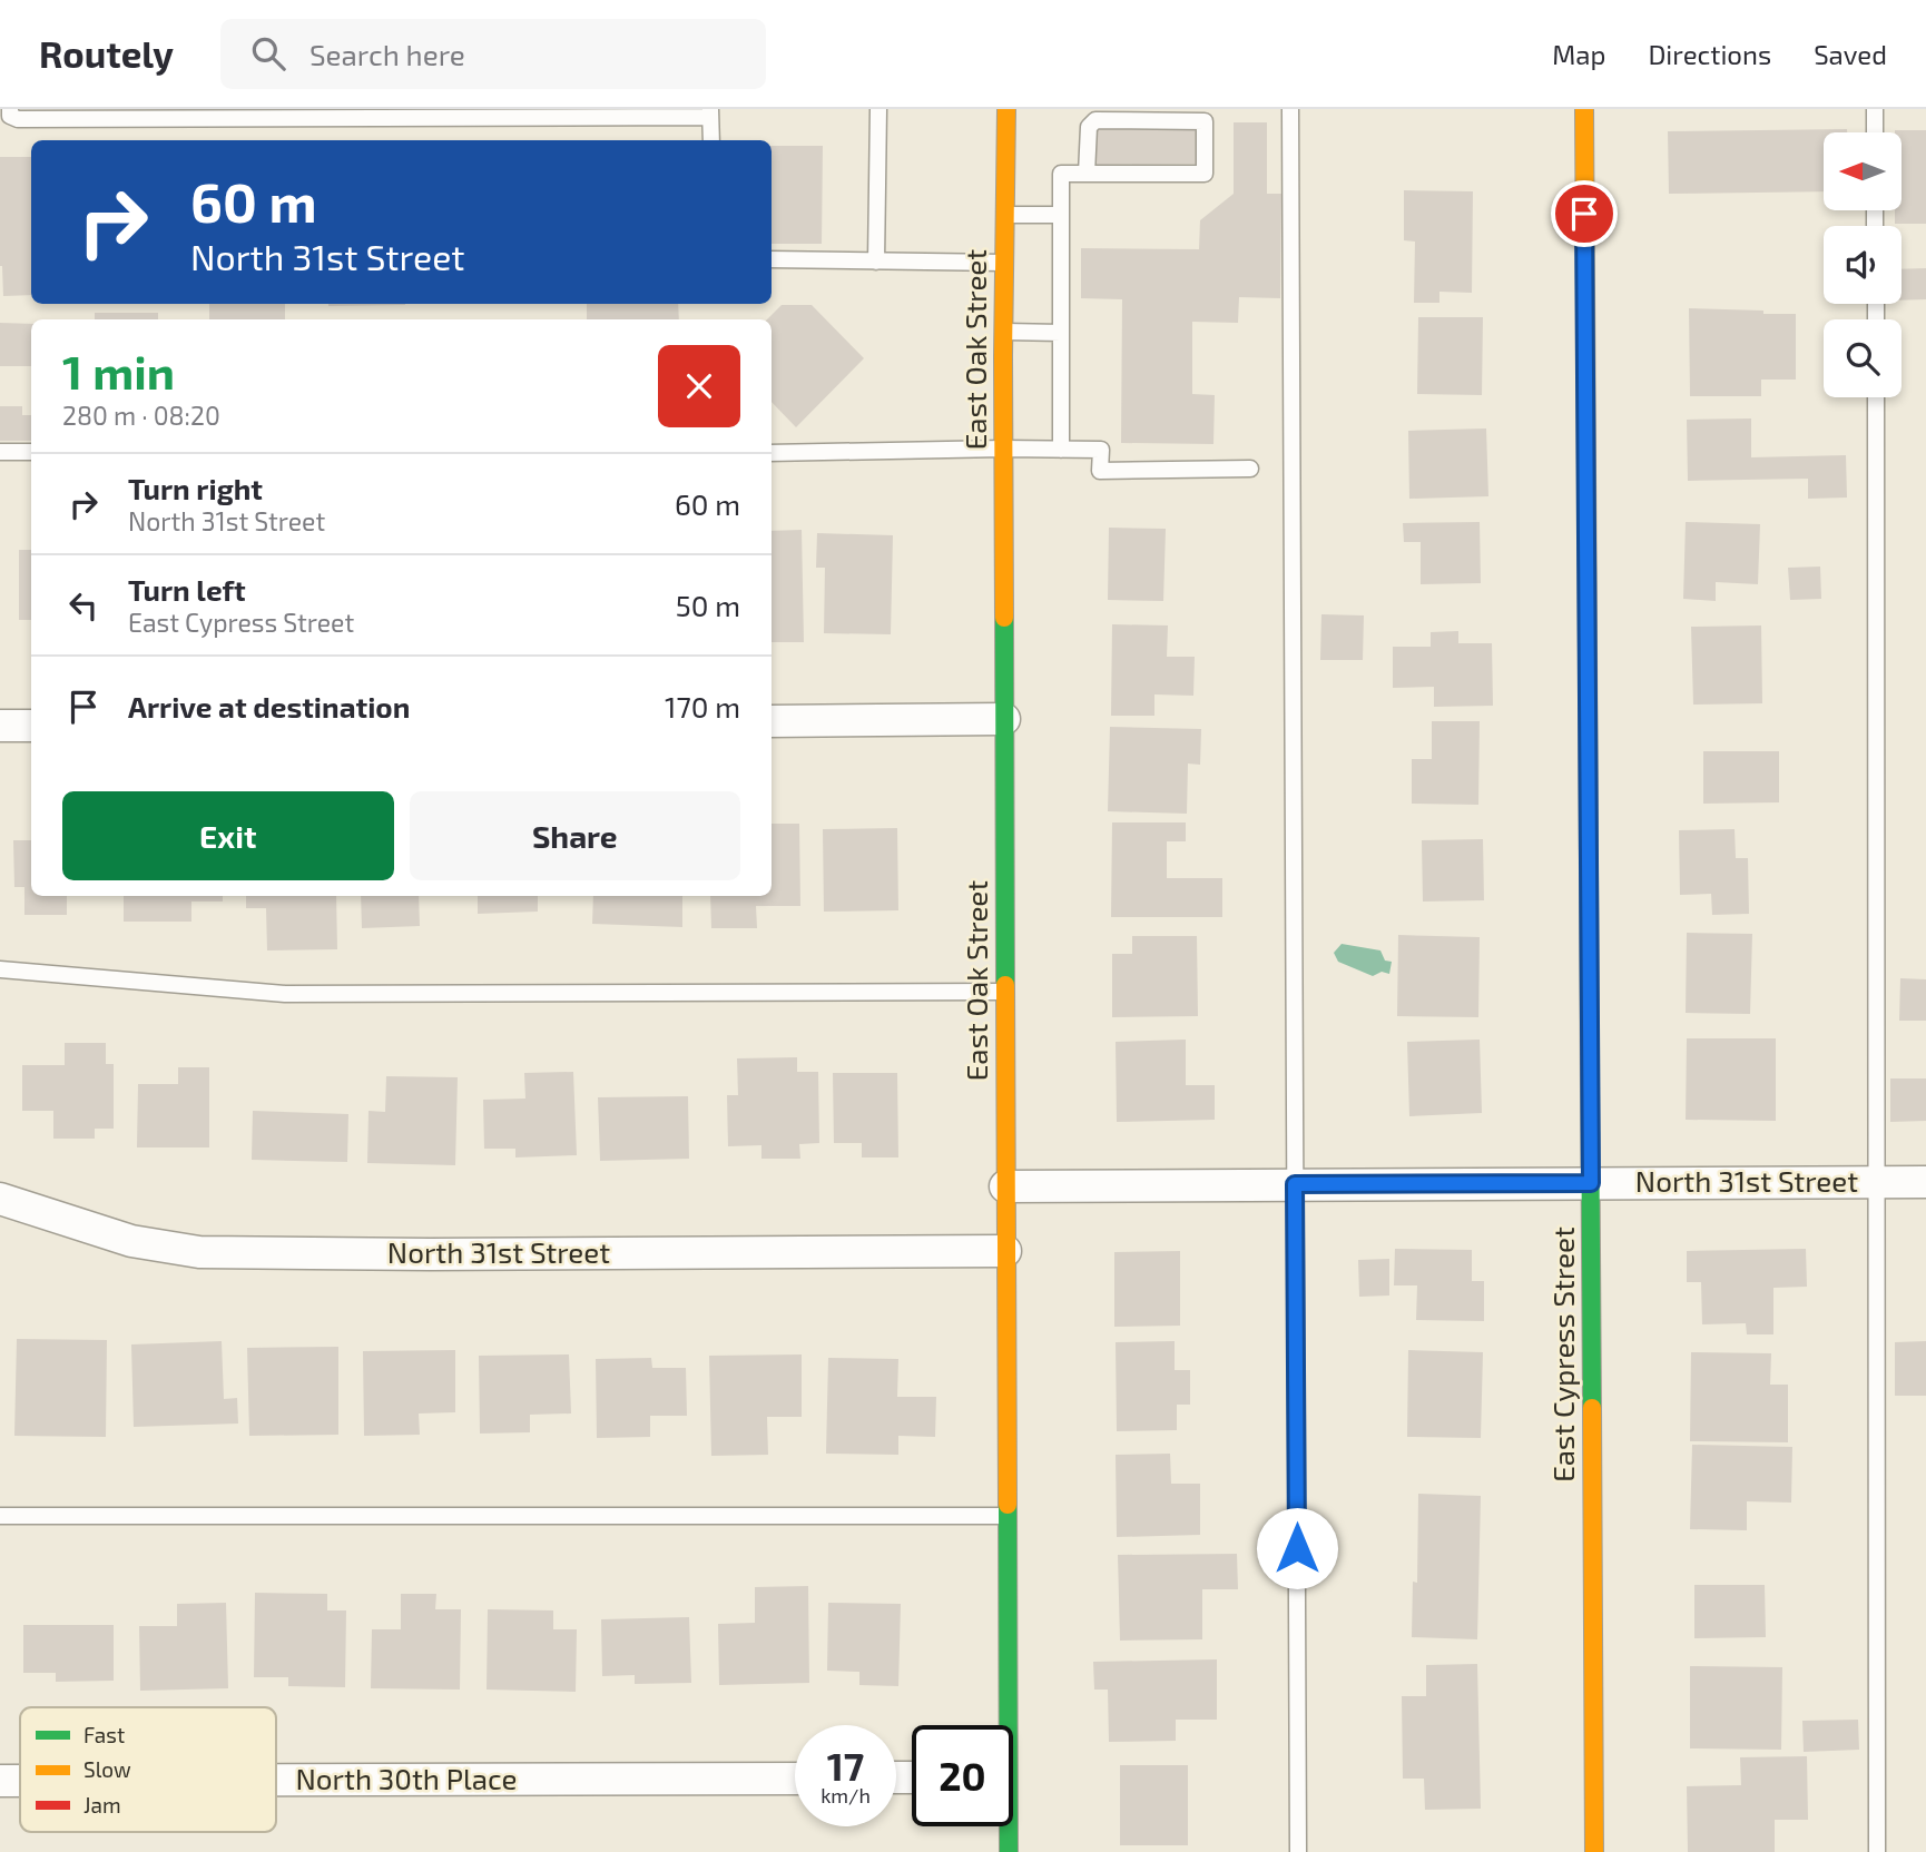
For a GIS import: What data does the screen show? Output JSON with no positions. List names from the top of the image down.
{
  "streets": {
    "street": [
      "East Oak Street",
      "North 31st Street",
      "East Cypress Street",
      "North 30th Place"
    ]
  },
  "crossings": [
    ["East Oak Street", "North 31st Street"],
    ["North 31st Street", "East Cypress Street"]
  ],
  "legend": ["Fast", "Slow", "Jam"],
  "north": "left",
  "page": {
    "header": "Routely",
    "search": "Search here",
    "nav": ["Map", "Directions", "Saved"],
    "turn": ["60 m", "North 31st Street"],
    "heading": ["1 min", "280 m · 08:20"],
    "list": [
      {
        "name": "Turn right",
        "note": "North 31st Street",
        "value": "60 m"
      },
      {
        "name": "Turn left",
        "note": "East Cypress Street",
        "value": "50 m"
      },
      {
        "name": "Arrive at destination",
        "value": "170 m"
      }
    ],
    "buttons": ["Exit", "Share"],
    "speed": "17 km/h",
    "limit": "20"
  }
}
